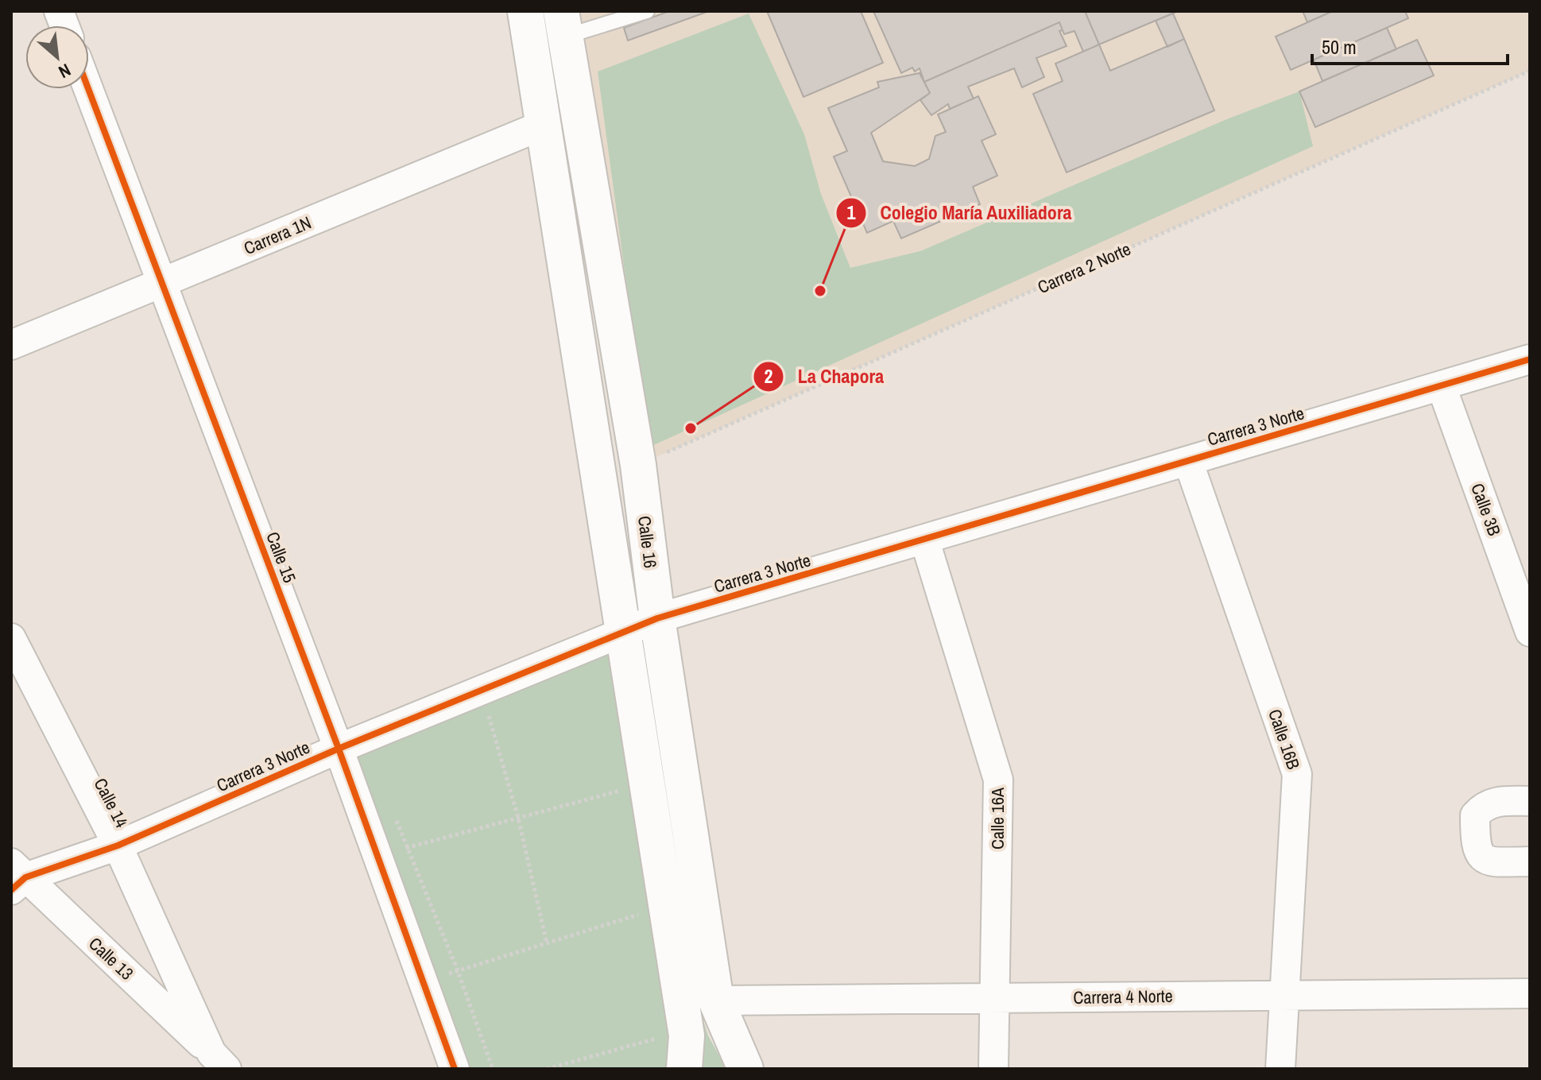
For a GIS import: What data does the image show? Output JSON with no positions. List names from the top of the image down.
{
  "streets": {
    "main road": ["Calle 16"],
    "street": [
      "Carrera 1N",
      "Carrera 3 Norte",
      "Calle 3B",
      "Calle 15",
      "Calle 16B",
      "Calle 14",
      "Calle 16A",
      "Calle 13",
      "Carrera 4 Norte"
    ],
    "path": ["Carrera 2 Norte"]
  },
  "crossings": [
    ["Carrera 1N", "Calle 15"],
    ["Carrera 2 Norte", "Calle 16"],
    ["Carrera 3 Norte", "Calle 3B"],
    ["Carrera 3 Norte", "Calle 16"],
    ["Carrera 3 Norte", "Calle 15"],
    ["Carrera 3 Norte", "Calle 16B"],
    ["Carrera 3 Norte", "Calle 14"],
    ["Carrera 3 Norte", "Calle 16A"],
    ["Carrera 3 Norte", "Calle 13"],
    ["Calle 16", "Carrera 4 Norte"],
    ["Calle 16B", "Carrera 4 Norte"],
    ["Calle 14", "Calle 13"],
    ["Calle 16A", "Carrera 4 Norte"]
  ],
  "places": ["Colegio María Auxiliadora", "La Chapora"],
  "scale_bar": "50 m",
  "north": "bottom right"
}
